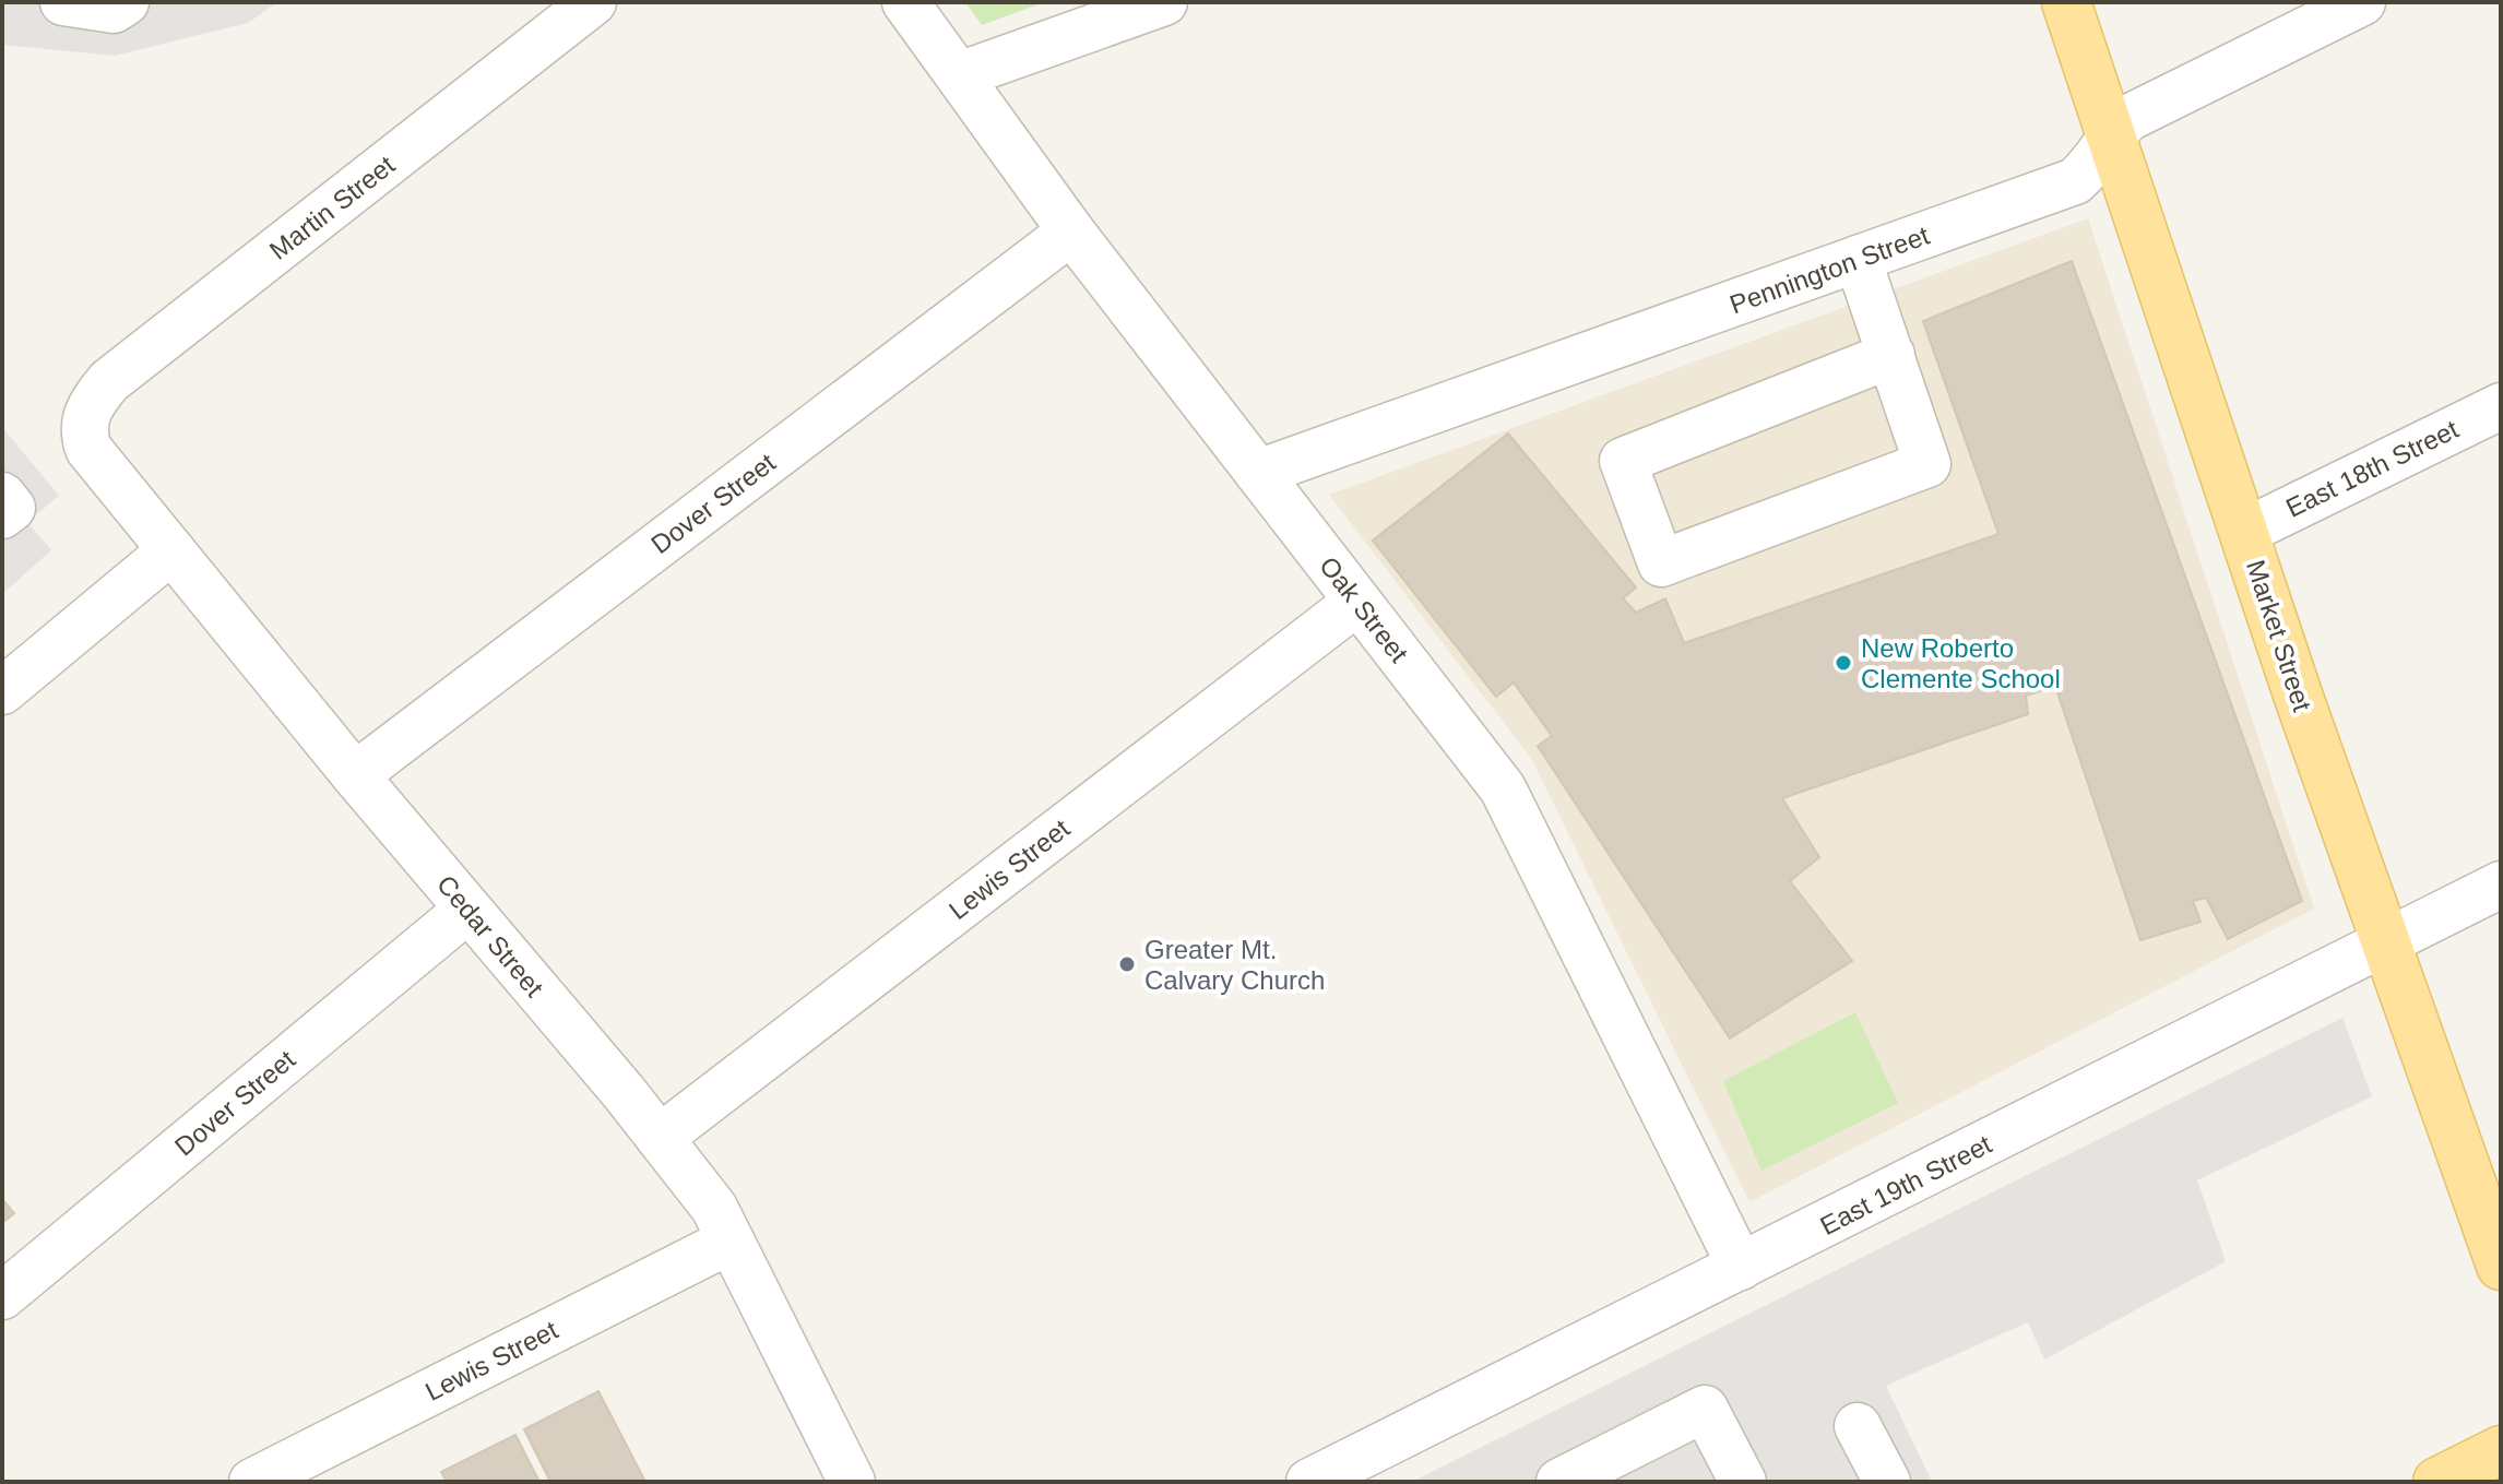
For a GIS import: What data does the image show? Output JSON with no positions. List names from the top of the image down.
{
  "streets": {
    "main road": ["Market Street"],
    "street": [
      "Martin Street",
      "Pennington Street",
      "East 18th Street",
      "Dover Street",
      "Oak Street",
      "Lewis Street",
      "Cedar Street",
      "East 19th Street"
    ]
  },
  "crossings": [
    ["Martin Street", "Cedar Street"],
    ["Pennington Street", "Oak Street"],
    ["Pennington Street", "Market Street"],
    ["East 18th Street", "Market Street"],
    ["Dover Street", "Oak Street"],
    ["Dover Street", "Cedar Street"],
    ["Oak Street", "Lewis Street"],
    ["Oak Street", "East 19th Street"],
    ["Market Street", "East 19th Street"],
    ["Lewis Street", "Cedar Street"]
  ],
  "places": ["New Roberto Clemente School", "Greater Mt. Calvary Church"]
}
